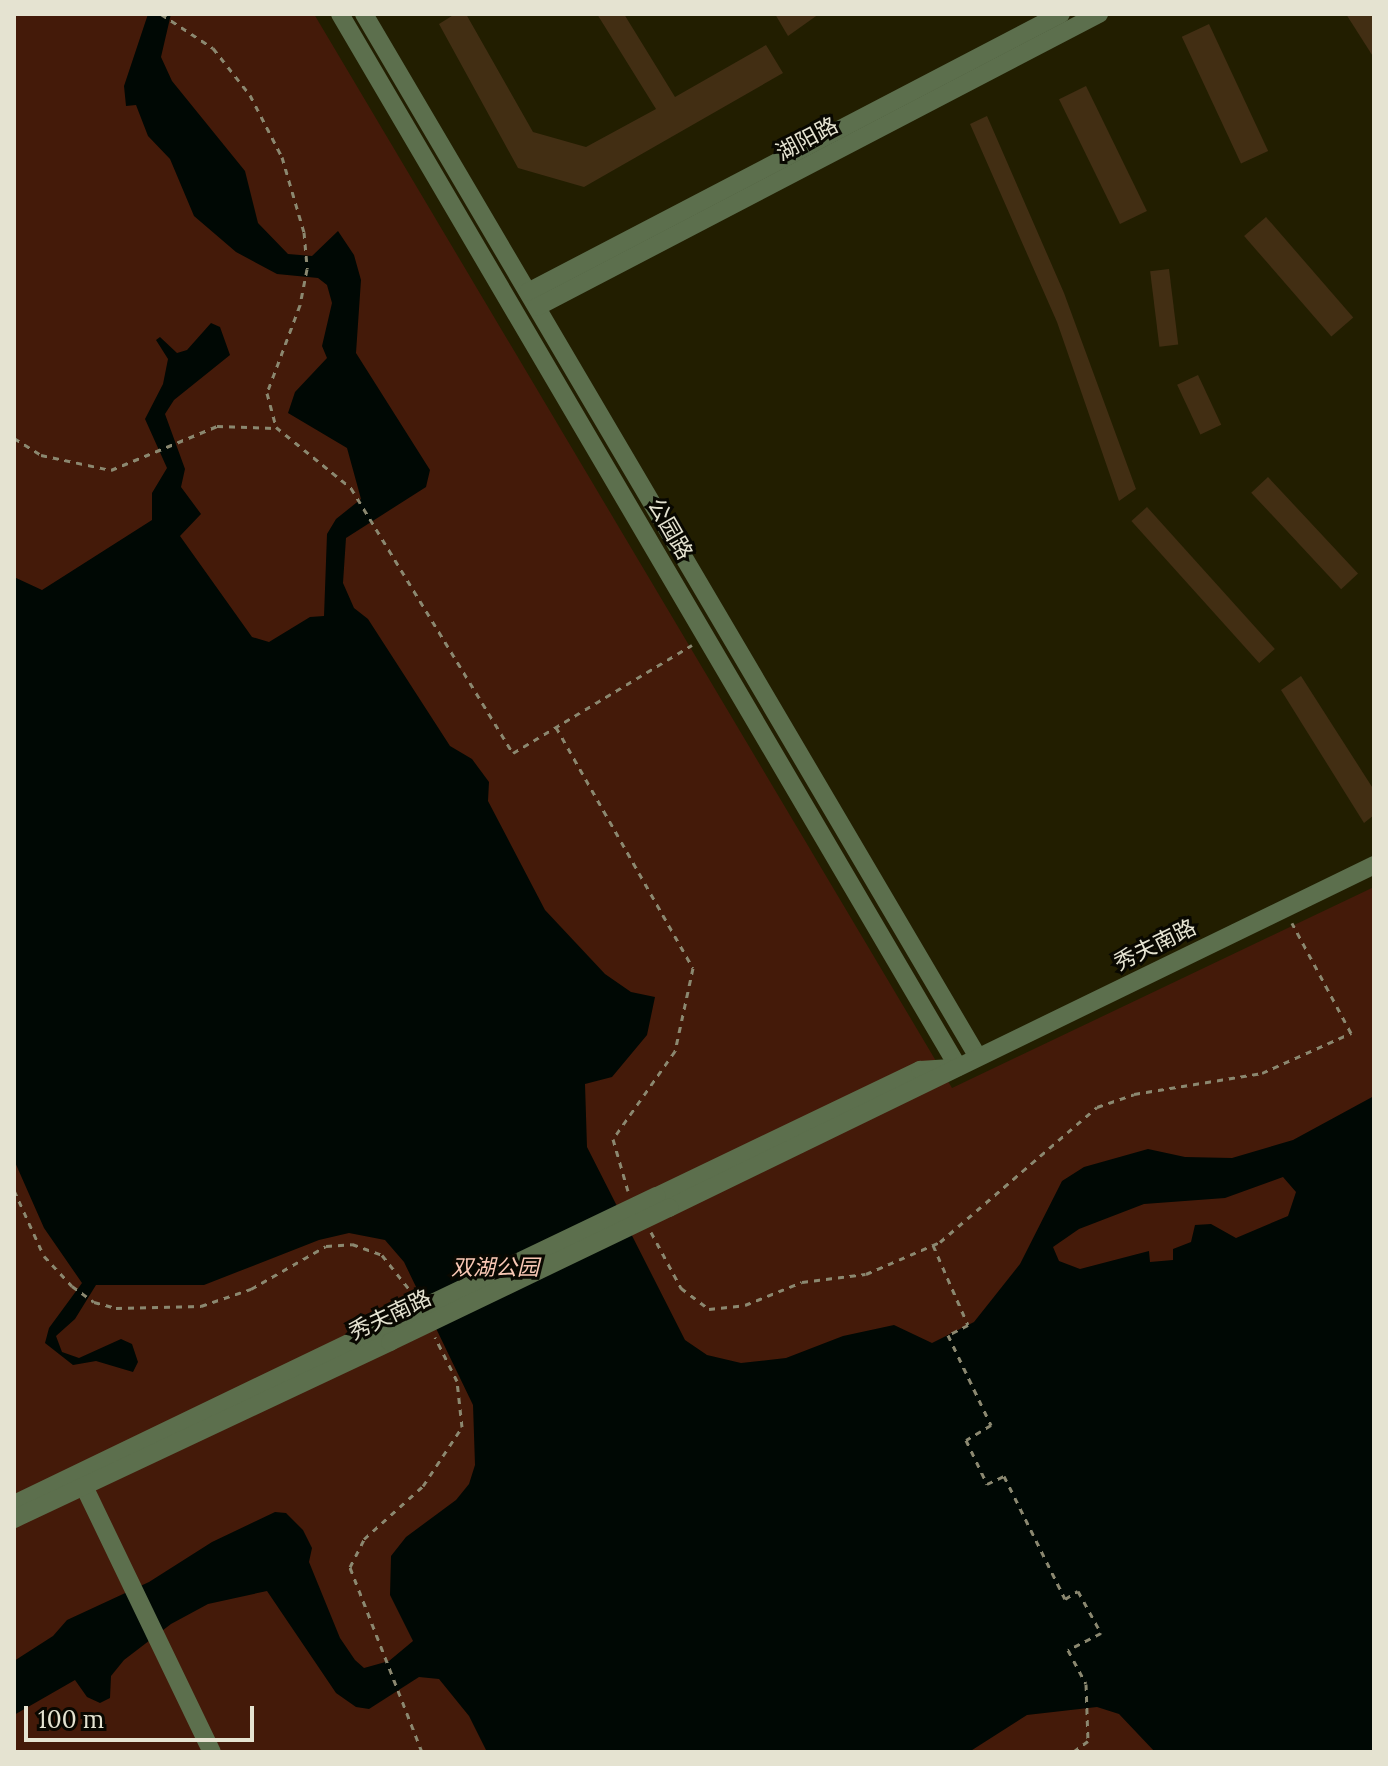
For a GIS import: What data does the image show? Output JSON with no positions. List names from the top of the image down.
{
  "streets": {
    "street": ["湖阳路", "公园路", "秀夫南路"]
  },
  "crossings": [
    ["湖阳路", "公园路"],
    ["公园路", "秀夫南路"]
  ],
  "parks": ["双湖公园"],
  "scale_bar": "100 m"
}
